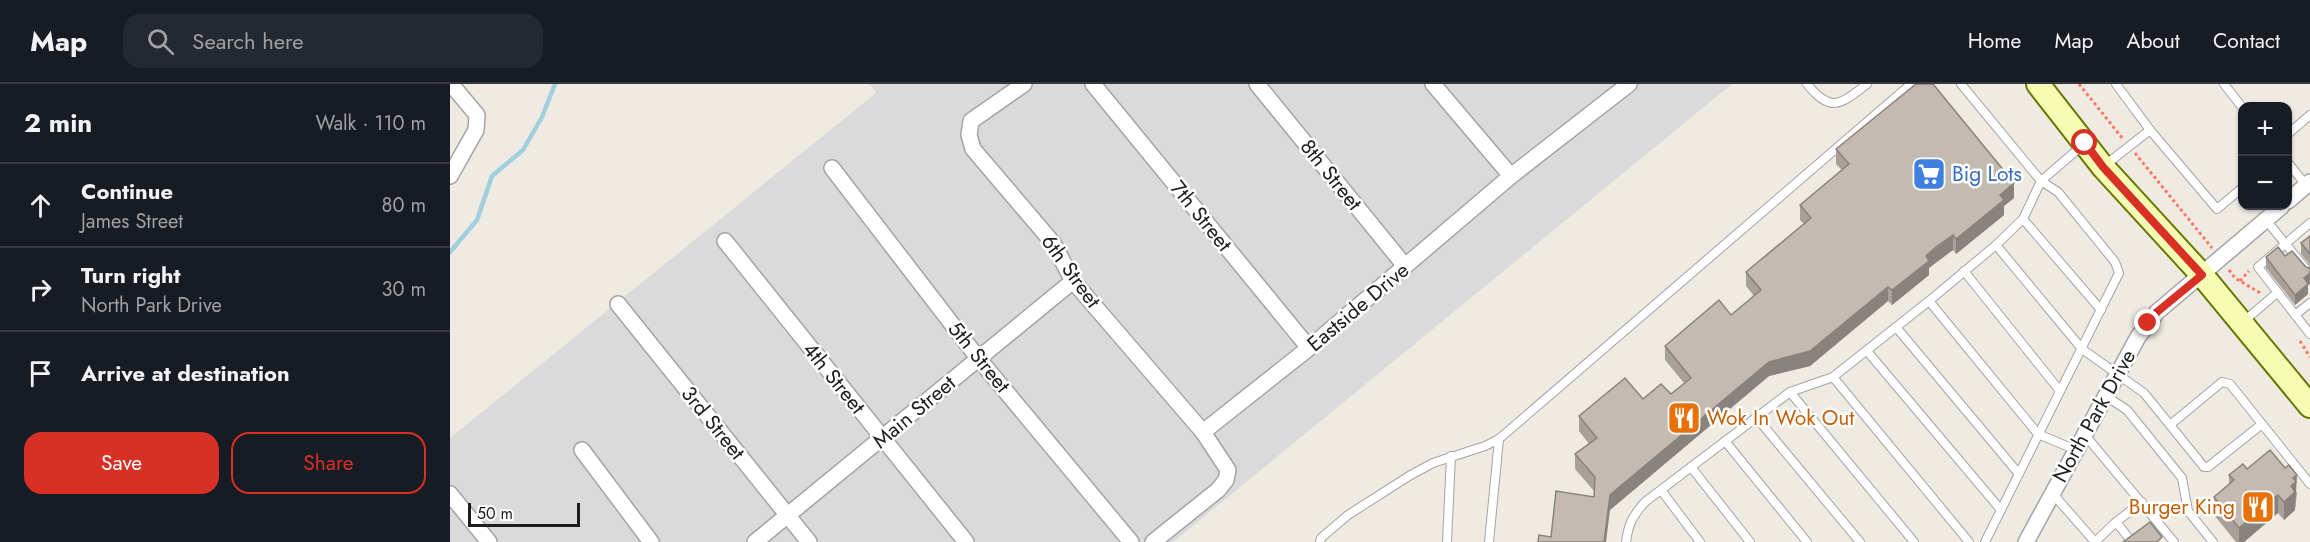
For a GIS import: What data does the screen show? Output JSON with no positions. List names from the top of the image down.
{
  "streets": {
    "street": [
      "8th Street",
      "7th Street",
      "6th Street",
      "Eastside Drive",
      "5th Street",
      "4th Street",
      "Main Street",
      "North Park Drive",
      "3rd Street"
    ]
  },
  "crossings": [
    ["8th Street", "Eastside Drive"],
    ["7th Street", "Eastside Drive"],
    ["6th Street", "Eastside Drive"],
    ["6th Street", "Main Street"],
    ["5th Street", "Main Street"],
    ["4th Street", "Main Street"],
    ["Main Street", "3rd Street"]
  ],
  "places": {
    "supermarket": ["Big Lots"],
    "restaurant": ["Wok In Wok Out", "Burger King"]
  },
  "scale_bar": "50 m",
  "page": {
    "header": "Map",
    "search": "Search here",
    "nav": [
      "Home",
      "Map",
      "About",
      "Contact"
    ],
    "heading": ["2 min", "Walk · 110 m"],
    "map_buttons": ["+", "−"],
    "list": [
      ["Continue", "James Street", "80 m"],
      ["Turn right", "North Park Drive", "30 m"],
      "Arrive at destination"
    ],
    "buttons": ["Save", "Share"],
    "scale": "50 m"
  }
}
